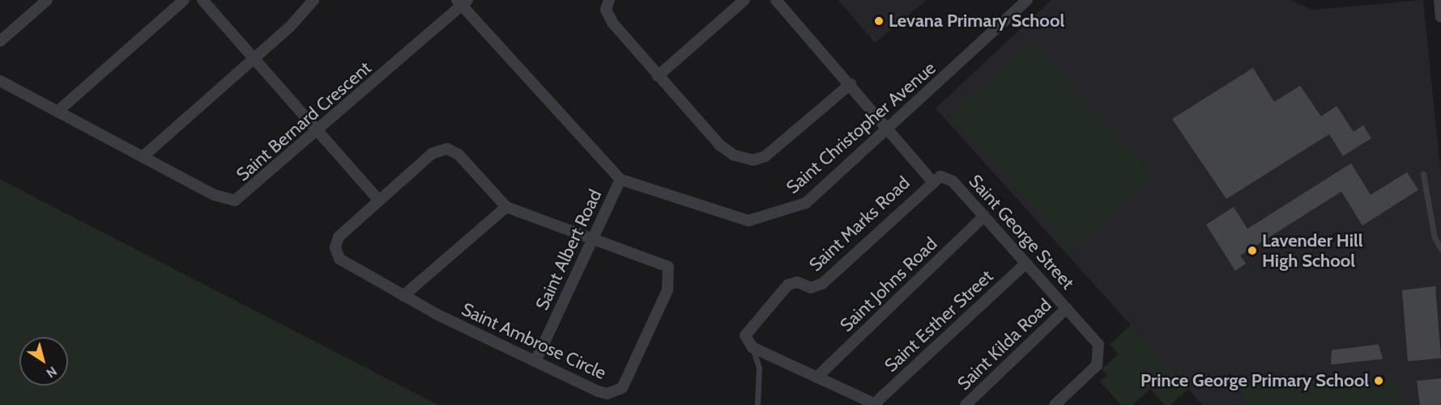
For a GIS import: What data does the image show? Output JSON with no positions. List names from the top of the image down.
{
  "streets": {
    "street": [
      "Saint Bernard Crescent",
      "Saint Christopher Avenue",
      "Saint Marks Road",
      "Saint George Street",
      "Saint Albert Road",
      "Saint Johns Road",
      "Saint Esther Street",
      "Saint Ambrose Circle",
      "Saint Kilda Road"
    ]
  },
  "crossings": [
    ["Saint Bernard Crescent", "Saint Christopher Avenue"],
    ["Saint Christopher Avenue", "Saint Albert Road"],
    ["Saint Marks Road", "Saint George Street"],
    ["Saint George Street", "Saint Johns Road"],
    ["Saint George Street", "Saint Esther Street"],
    ["Saint George Street", "Saint Kilda Road"],
    ["Saint Albert Road", "Saint Ambrose Circle"]
  ],
  "places": ["Levana Primary School", "Lavender Hill High School", "Prince George Primary School"],
  "north": "bottom right"
}
